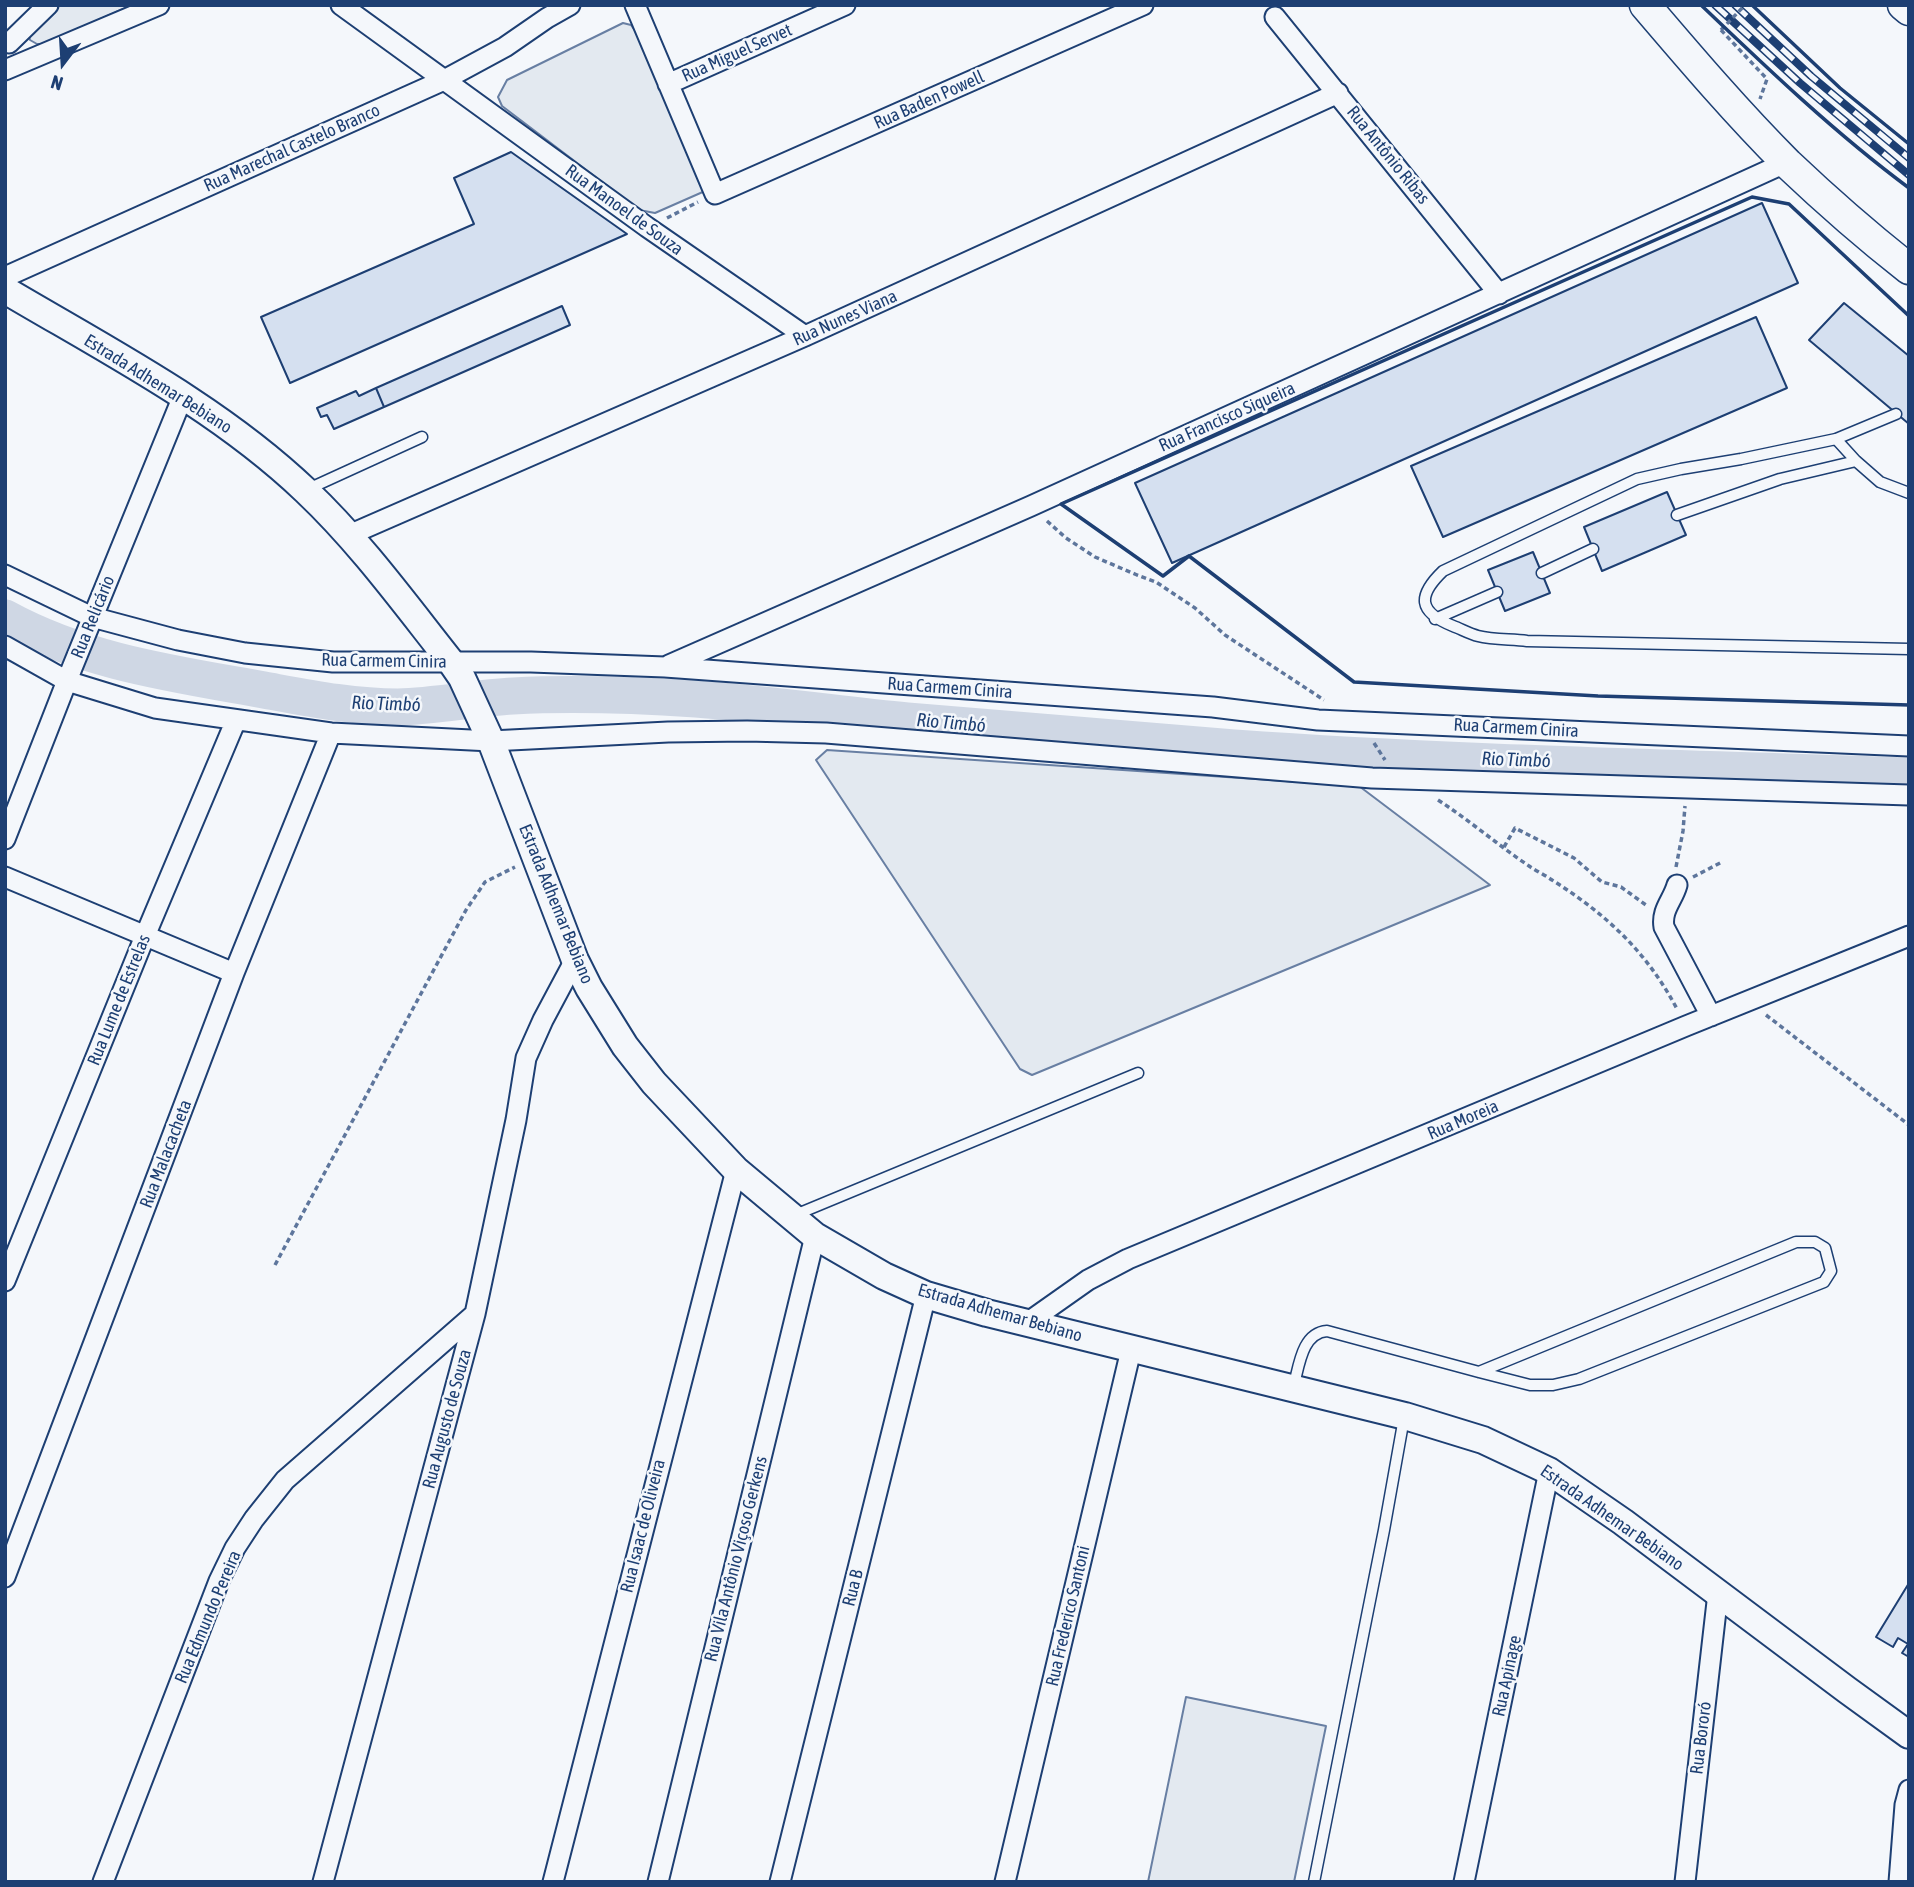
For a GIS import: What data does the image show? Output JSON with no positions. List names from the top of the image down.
{
  "streets": {
    "main road": ["Estrada Adhemar Bebiano"],
    "street": [
      "Rua Miguel Servet",
      "Rua Baden Powell",
      "Rua Marechal Castelo Branco",
      "Rua Antônio Ribas",
      "Rua Manoel de Souza",
      "Rua Nunes Viana",
      "Rua Francisco Siqueira",
      "Rua Relicário",
      "Rua Carmem Cinira",
      "Rua Lume de Estrelas",
      "Rua Moreia",
      "Rua Malacacheta",
      "Rua Augusto de Souza",
      "Rua Isaac de Oliveira",
      "Rua Vila Antônio Viçoso Gerkens",
      "Rua B",
      "Rua Frederico Santoni",
      "Rua Edmundo Pereira",
      "Rua Apinage",
      "Rua Bororó"
    ]
  },
  "crossings": [
    ["Rua Marechal Castelo Branco", "Rua Manoel de Souza"],
    ["Rua Antônio Ribas", "Rua Nunes Viana"],
    ["Rua Antônio Ribas", "Rua Francisco Siqueira"],
    ["Rua Manoel de Souza", "Rua Nunes Viana"],
    ["Rua Nunes Viana", "Estrada Adhemar Bebiano"],
    ["Estrada Adhemar Bebiano", "Rua Relicário"],
    ["Estrada Adhemar Bebiano", "Rua Carmem Cinira"],
    ["Estrada Adhemar Bebiano", "Rua Moreia"],
    ["Estrada Adhemar Bebiano", "Rua Augusto de Souza"],
    ["Estrada Adhemar Bebiano", "Rua Isaac de Oliveira"],
    ["Estrada Adhemar Bebiano", "Rua Vila Antônio Viçoso Gerkens"],
    ["Estrada Adhemar Bebiano", "Rua B"],
    ["Estrada Adhemar Bebiano", "Rua Frederico Santoni"],
    ["Estrada Adhemar Bebiano", "Rua Apinage"],
    ["Estrada Adhemar Bebiano", "Rua Bororó"],
    ["Rua Francisco Siqueira", "Rua Carmem Cinira"],
    ["Rua Relicário", "Rua Carmem Cinira"],
    ["Rua Augusto de Souza", "Rua Edmundo Pereira"]
  ],
  "water": ["Rio Timbó"],
  "north": "bottom"
}
